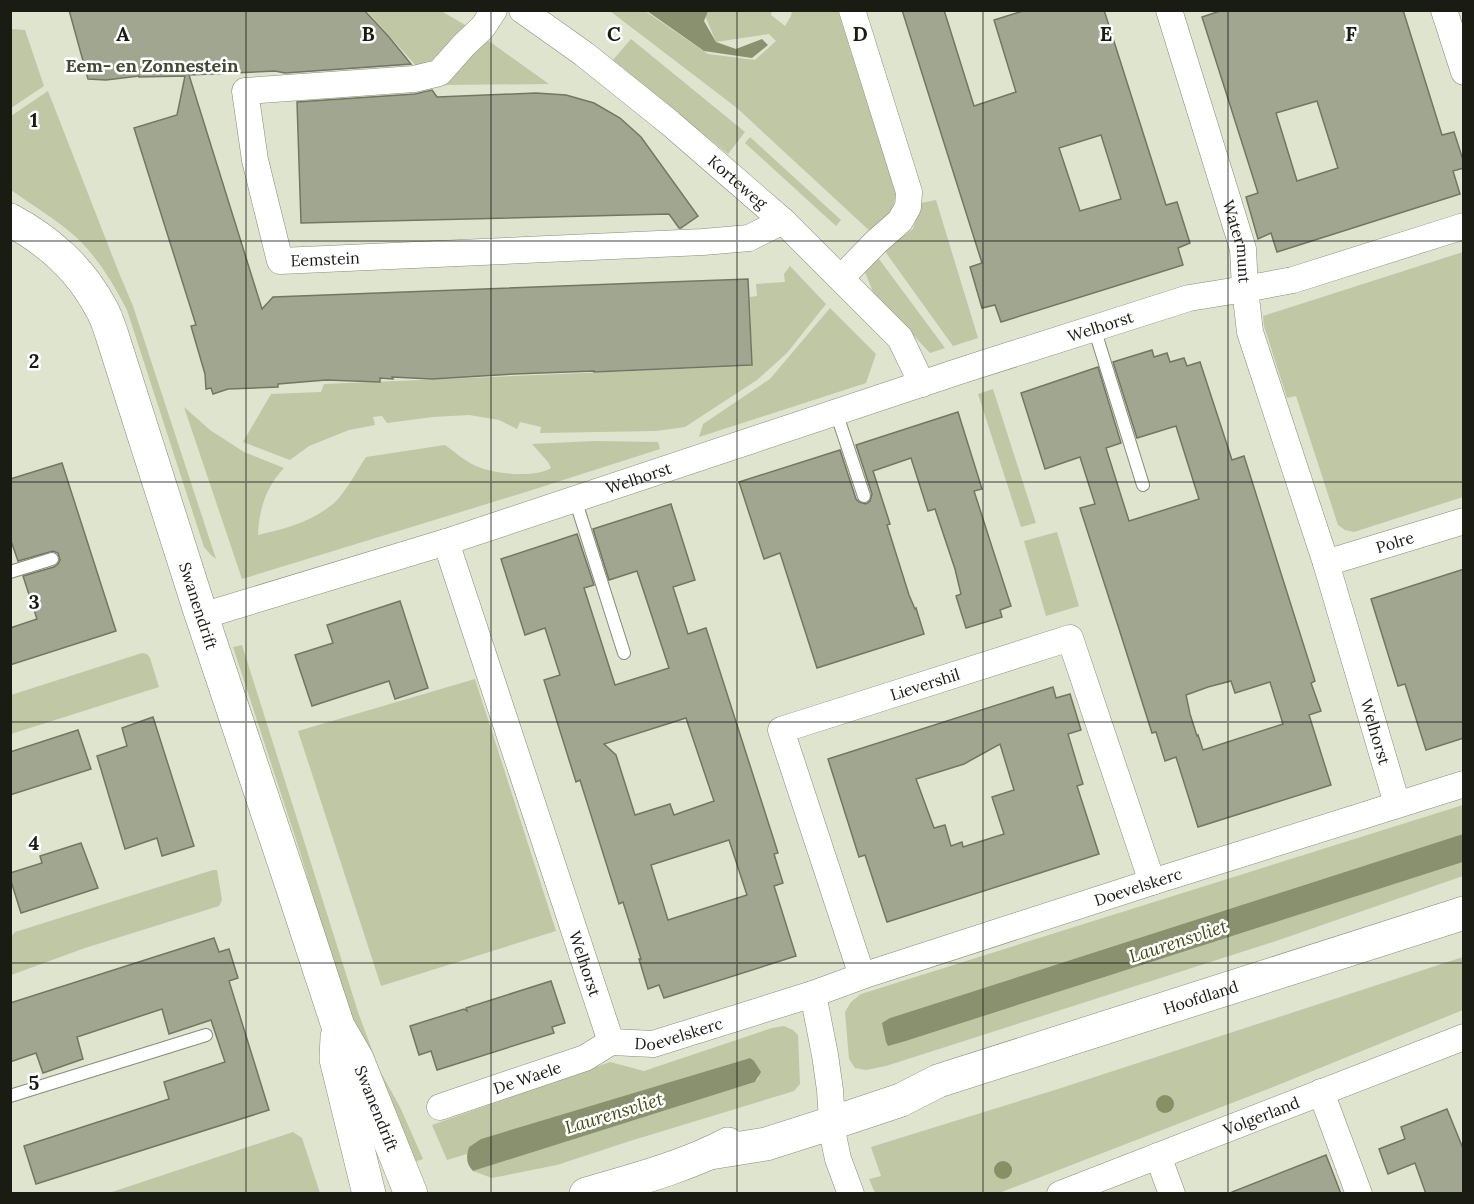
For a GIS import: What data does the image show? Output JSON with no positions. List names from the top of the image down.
{
  "streets": {
    "main road": ["Swanendrift", "Hoofdland"],
    "street": [
      "Korteweg",
      "Watermunt",
      "Eemstein",
      "Welhorst",
      "Polre",
      "Lievershil",
      "Doevelskerc",
      "De Waele",
      "Volgerland"
    ]
  },
  "crossings": [
    ["Korteweg", "Eemstein"],
    ["Korteweg", "Welhorst"],
    ["Watermunt", "Welhorst"],
    ["Welhorst", "Polre"],
    ["Welhorst", "Swanendrift"],
    ["Welhorst", "Doevelskerc"],
    ["Welhorst", "De Waele"],
    ["Lievershil", "Doevelskerc"],
    ["Doevelskerc", "De Waele"]
  ],
  "districts": ["Eem- en Zonnestein"],
  "water": ["Laurensvliet"],
  "grid": {
    "columns": [
      "A",
      "B",
      "C",
      "D",
      "E",
      "F"
    ],
    "rows": [
      "1",
      "2",
      "3",
      "4",
      "5"
    ]
  }
}
